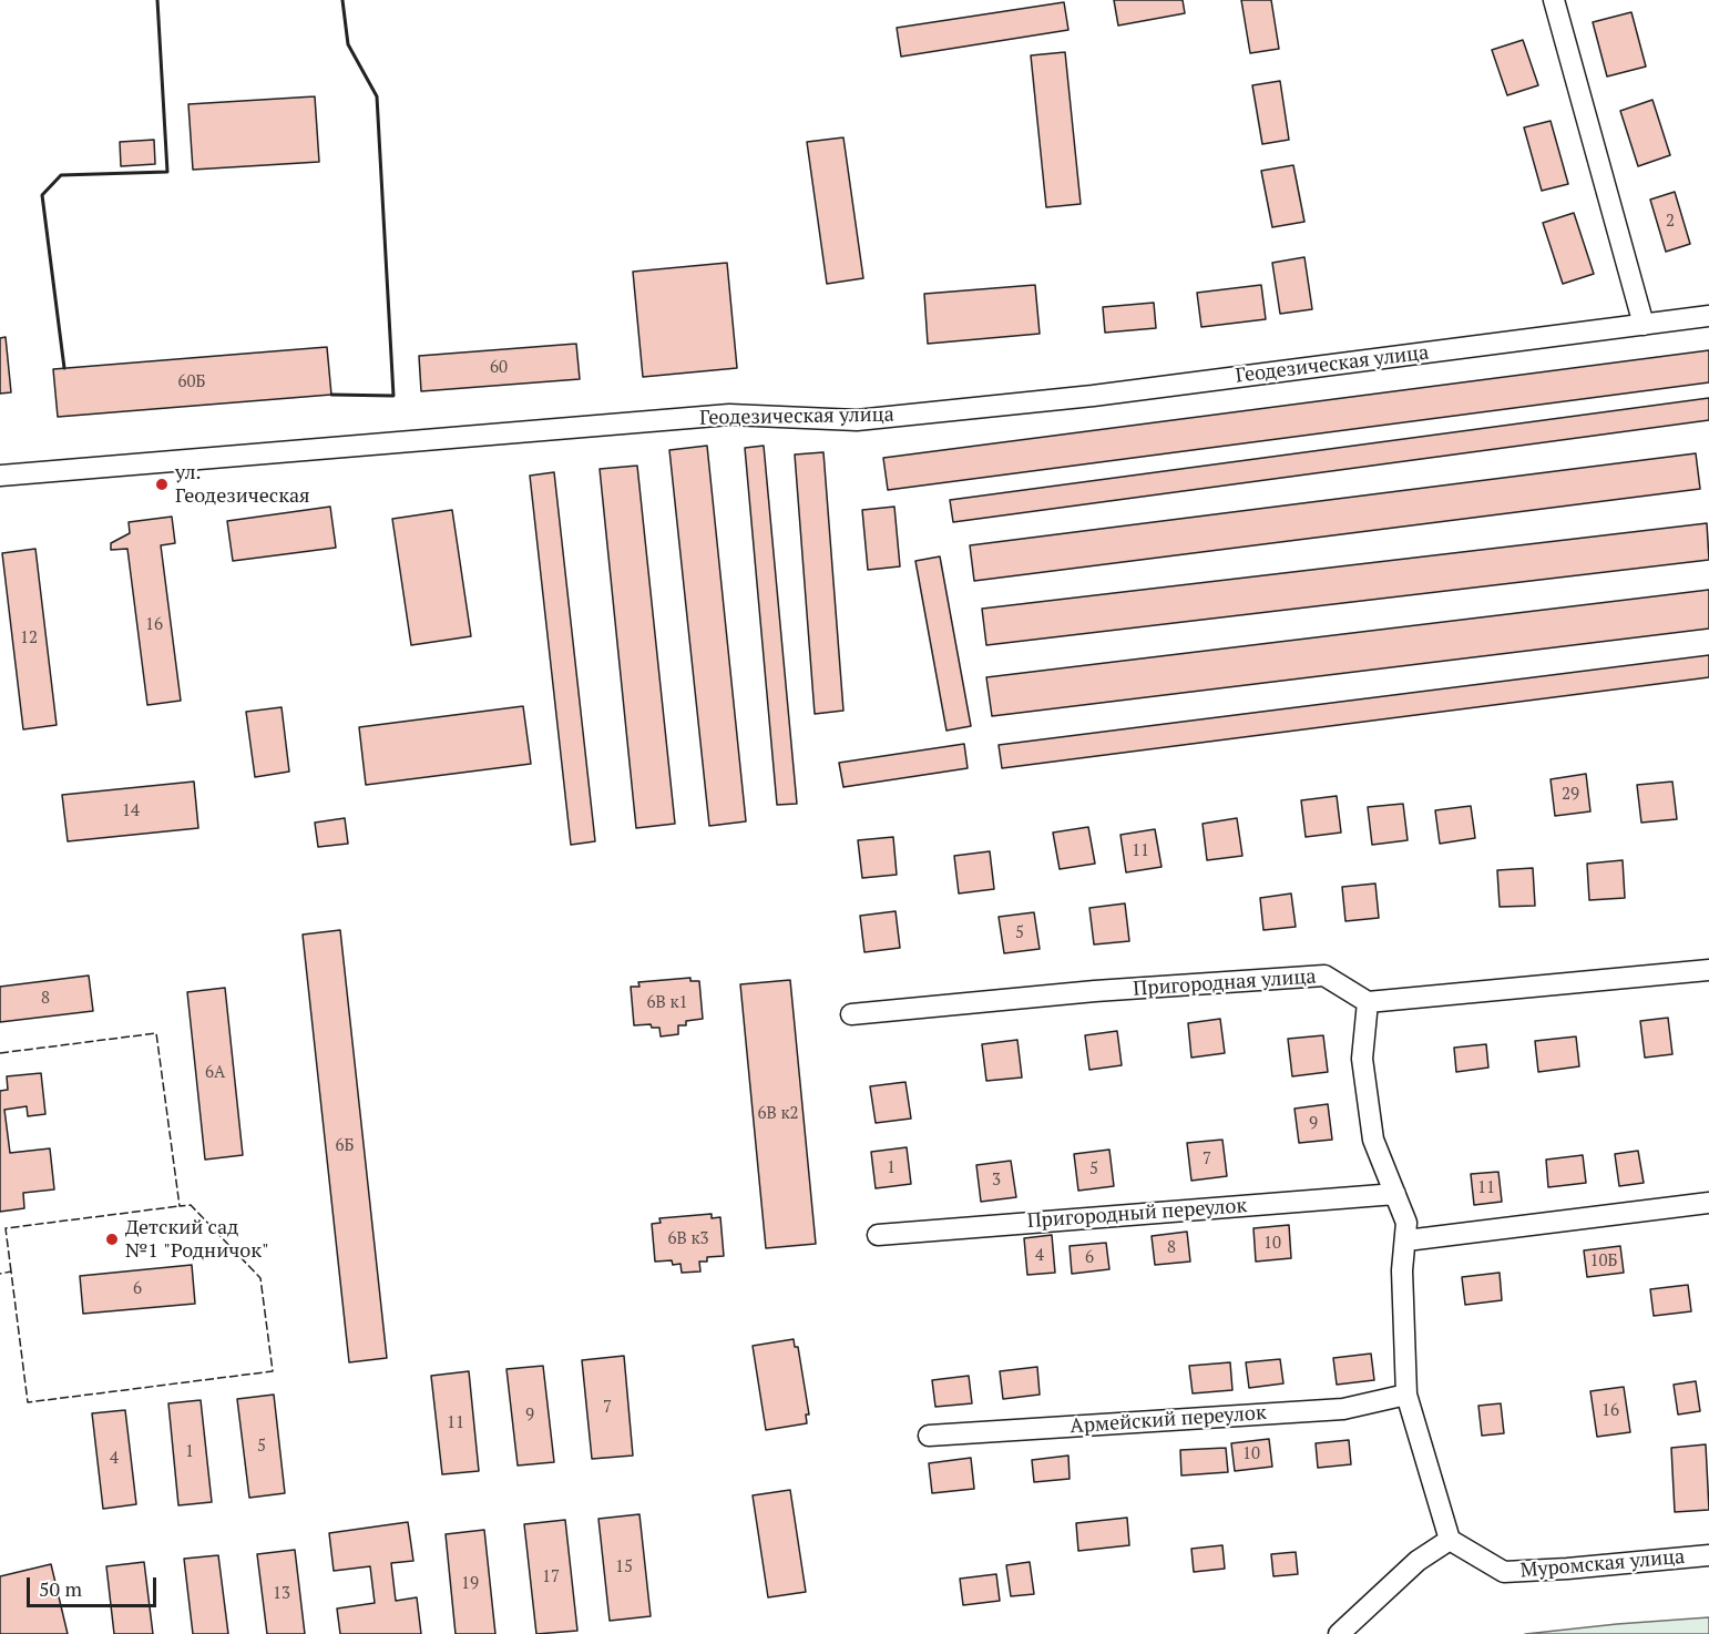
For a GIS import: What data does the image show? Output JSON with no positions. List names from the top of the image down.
{
  "streets": {
    "street": [
      "Геодезическая улица",
      "Пригородная улица",
      "Пригородный переулок",
      "Армейский переулок",
      "Муромская улица"
    ]
  },
  "places": ["ул. Геодезическая", "Детский сад №1 \"Родничок\""],
  "house_numbers": [
    "2",
    "60",
    "60Б",
    "16",
    "12",
    "29",
    "14",
    "11",
    "5",
    "8",
    "6В к1",
    "6А",
    "6В к2",
    "9",
    "6Б",
    "7",
    "1",
    "5",
    "3",
    "11",
    "6В к3",
    "10",
    "8",
    "4",
    "6",
    "10Б",
    "6",
    "7",
    "16",
    "9",
    "11",
    "5",
    "1",
    "10",
    "4",
    "15",
    "17",
    "19",
    "13"
  ],
  "scale_bar": "50 m"
}
